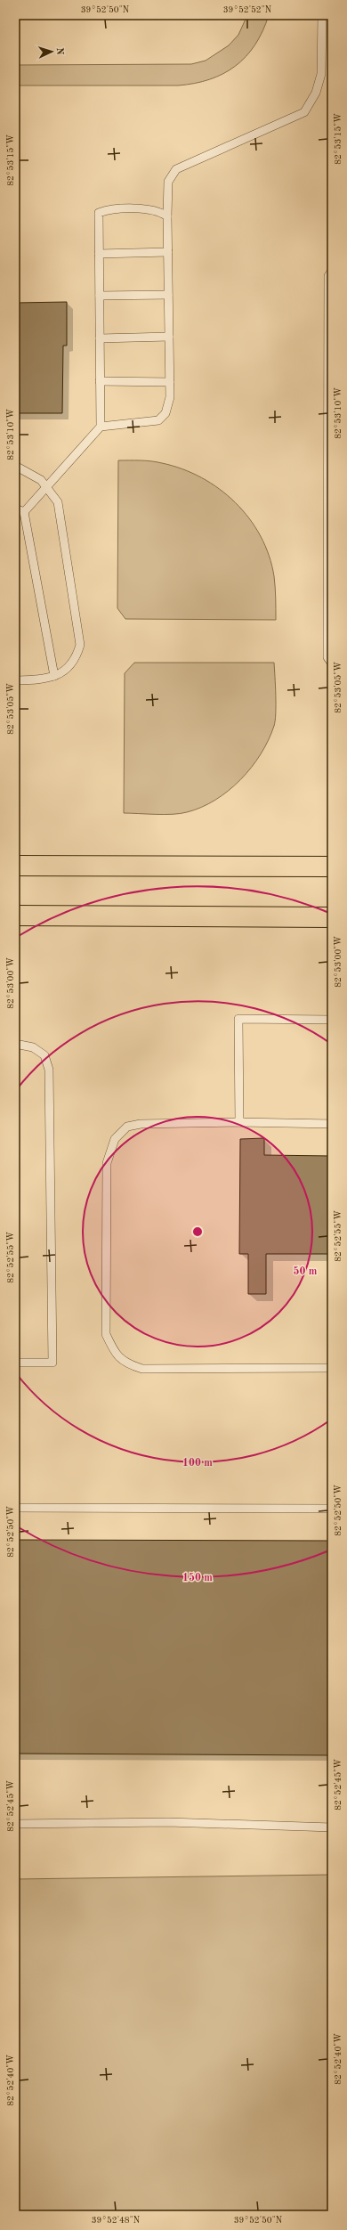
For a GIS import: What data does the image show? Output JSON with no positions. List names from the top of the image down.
{
  "north": "right",
  "coordinates": [
    "39°52'50\"N",
    "39°52'52\"N",
    "82°53'15\"W",
    "82°53'10\"W",
    "82°53'05\"W",
    "82°53'00\"W",
    "82°52'55\"W",
    "82°52'50\"W",
    "82°52'45\"W",
    "82°52'40\"W",
    "39°52'48\"N"
  ],
  "rings": ["50 m", "100 m", "150 m"]
}
